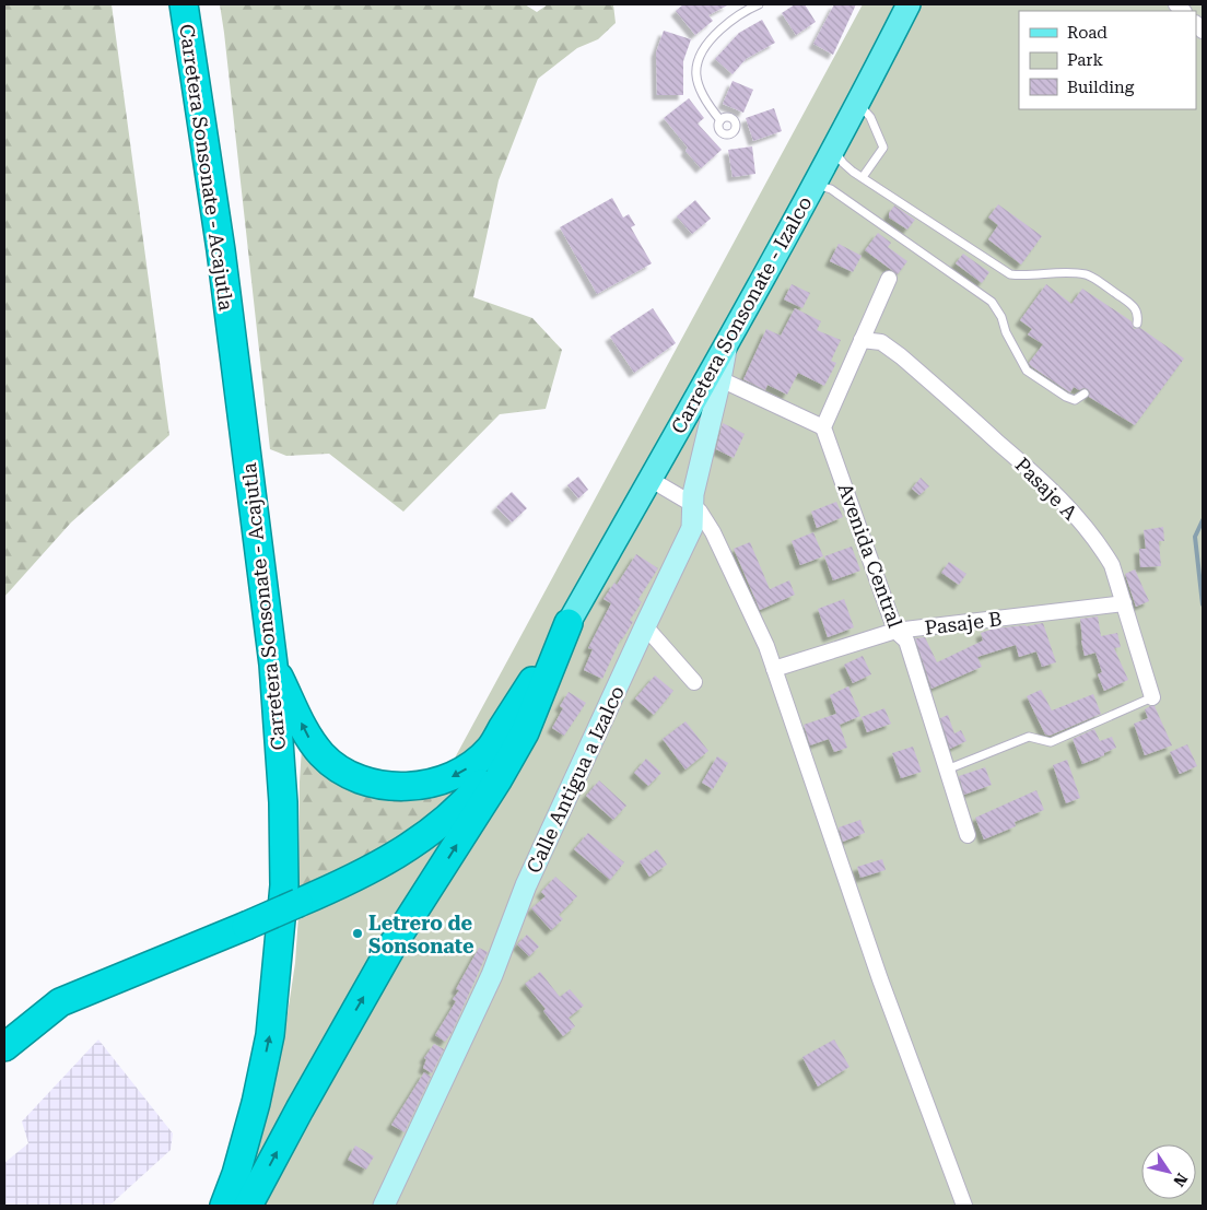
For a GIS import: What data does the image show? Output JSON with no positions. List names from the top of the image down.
{
  "streets": {
    "highway": ["Carretera Sonsonate - Acajutla"],
    "main road": ["Carretera Sonsonate - Izalco"],
    "street": [
      "Pasaje A",
      "Avenida Central",
      "Pasaje B",
      "Calle Antigua a Izalco"
    ]
  },
  "crossings": [
    ["Carretera Sonsonate - Izalco", "Calle Antigua a Izalco"],
    ["Pasaje A", "Pasaje B"],
    ["Avenida Central", "Pasaje B"]
  ],
  "places": ["Letrero de Sonsonate"],
  "legend": ["Road", "Park", "Building"],
  "north": "bottom right"
}
